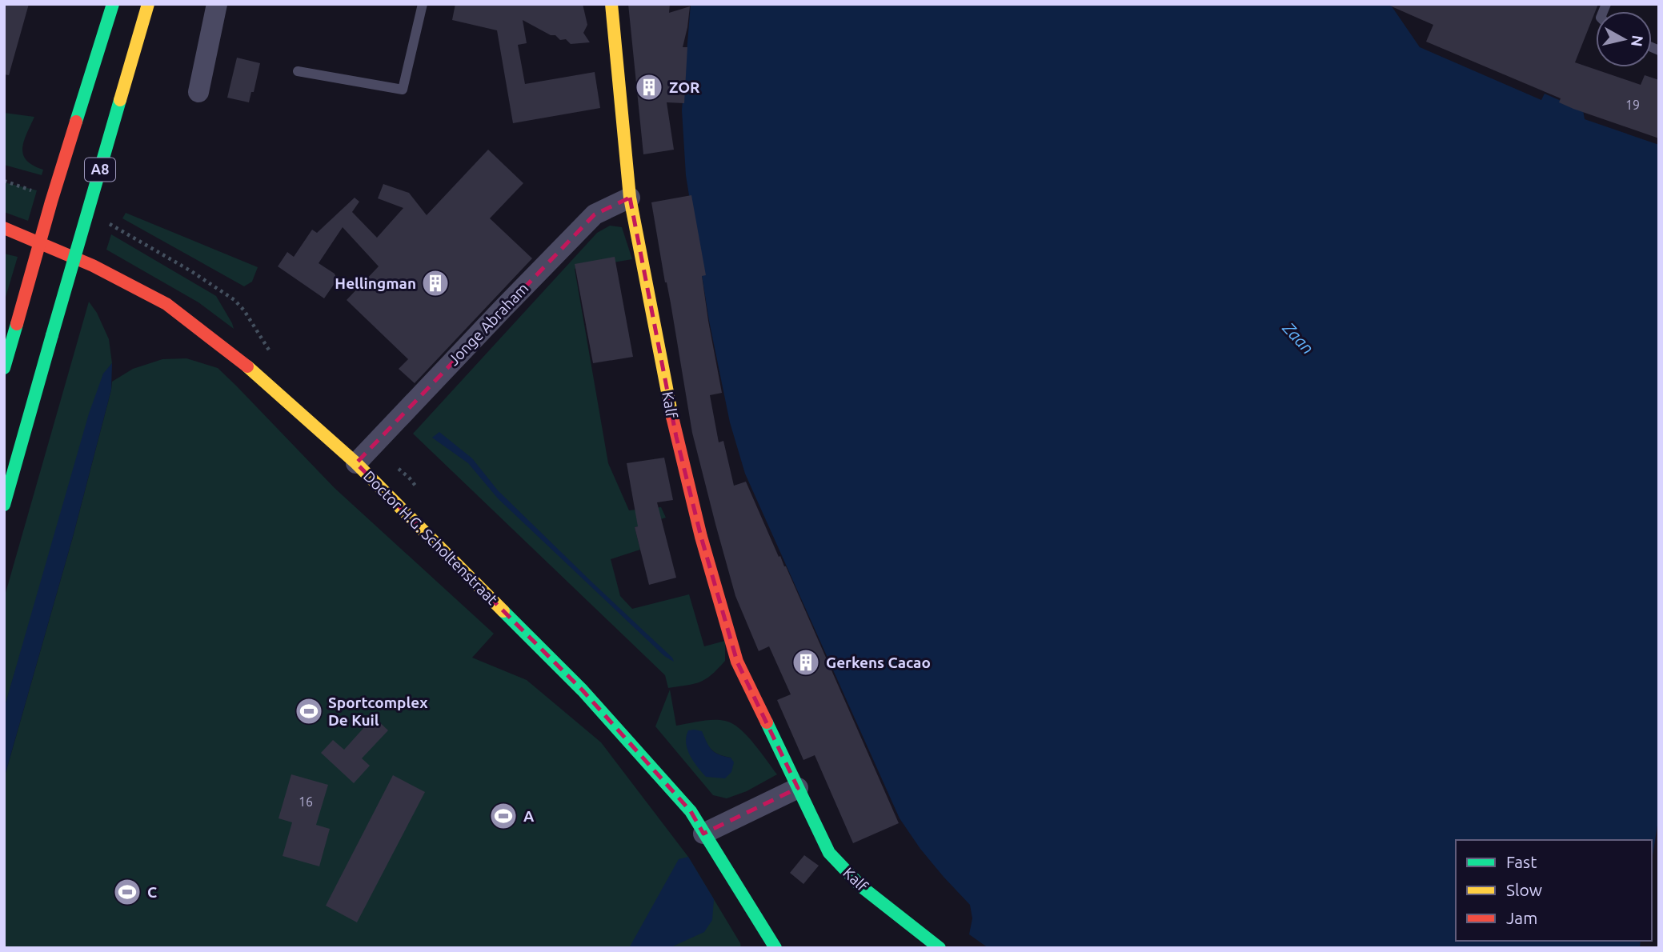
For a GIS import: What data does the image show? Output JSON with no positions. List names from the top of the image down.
{
  "streets": {
    "main road": ["A8", "Kalf", "Doctor H.G. Scholtenstraat"],
    "street": ["Jonge Abraham"]
  },
  "crossings": [
    ["Jonge Abraham", "Kalf"],
    ["Jonge Abraham", "Doctor H.G. Scholtenstraat"]
  ],
  "water": ["Zaan"],
  "places": {
    "building": ["ZOR", "Hellingman", "Gerkens Cacao"],
    "sports": ["Sportcomplex De Kuil", "A", "C"]
  },
  "house_numbers": ["19", "16"],
  "legend": ["Fast", "Slow", "Jam"],
  "north": "right"
}
